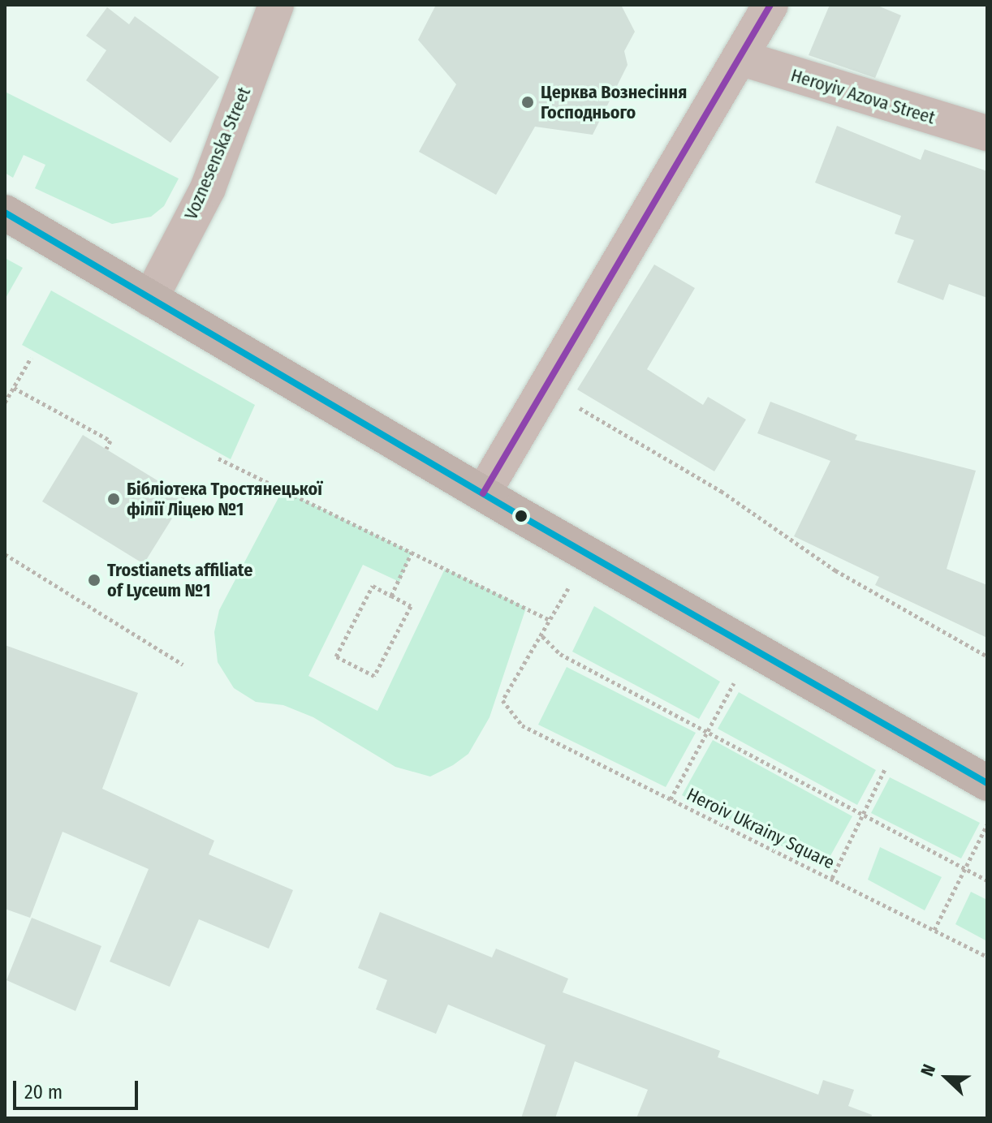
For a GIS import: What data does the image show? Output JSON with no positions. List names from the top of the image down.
{
  "streets": {
    "street": ["Heroyiv Azova Street", "Voznesenska Street"],
    "path": ["Heroiv Ukrainy Square"]
  },
  "places": ["Церква Вознесіння Господнього", "Бібліотека Тростянецької філії Ліцею №1", "Trostianets affiliate of Lyceum №1"],
  "scale_bar": "20 m",
  "north": "left"
}
